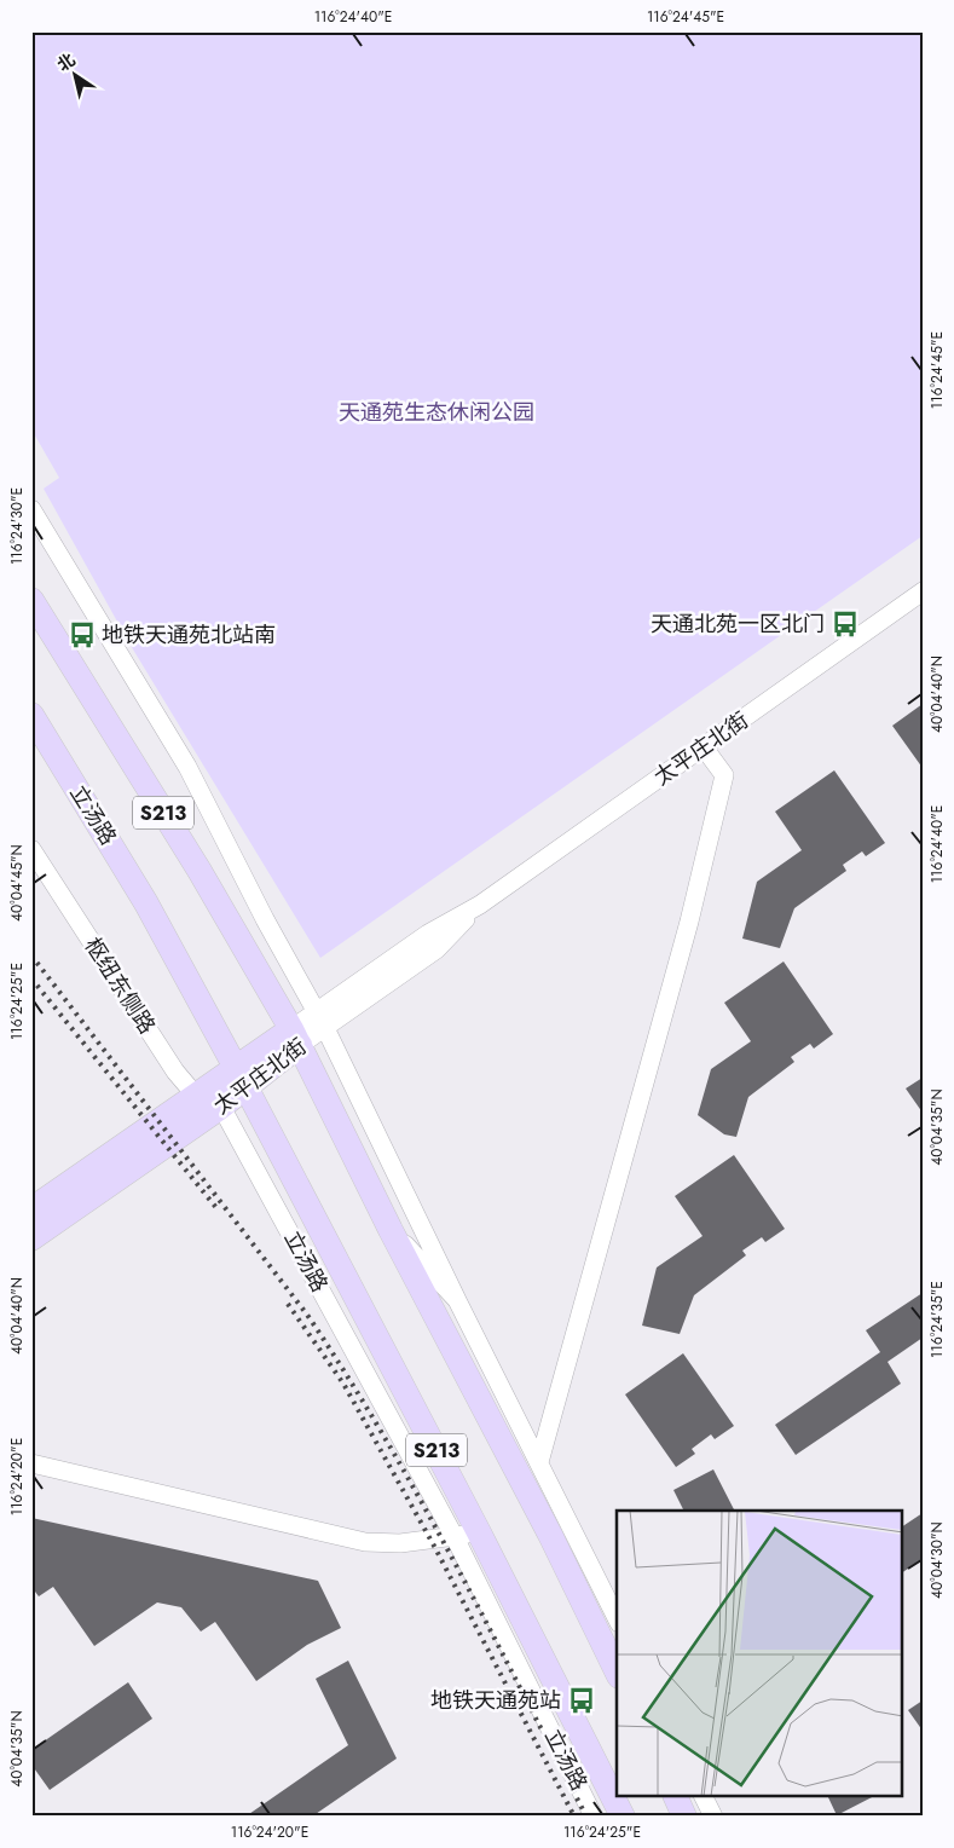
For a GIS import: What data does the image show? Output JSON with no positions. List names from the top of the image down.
{
  "streets": {
    "main road": ["太平庄北街", "S213", "立汤路"],
    "street": ["枢纽东侧路"]
  },
  "crossings": [
    ["太平庄北街", "S213"],
    ["太平庄北街", "立汤路"],
    ["太平庄北街", "枢纽东侧路"],
    ["立汤路", "枢纽东侧路"]
  ],
  "parks": ["天通苑生态休闲公园"],
  "places": {
    "bus stop": ["天通北苑一区北门", "地铁天通苑北站南", "地铁天通苑站"]
  },
  "north": "top left",
  "coordinates": [
    "116°24'40\"E",
    "116°24'45\"E",
    "116°24'30\"E",
    "40°04'40\"N",
    "40°04'45\"N",
    "116°24'25\"E",
    "40°04'35\"N",
    "116°24'35\"E",
    "116°24'20\"E",
    "40°04'30\"N"
  ]
}
